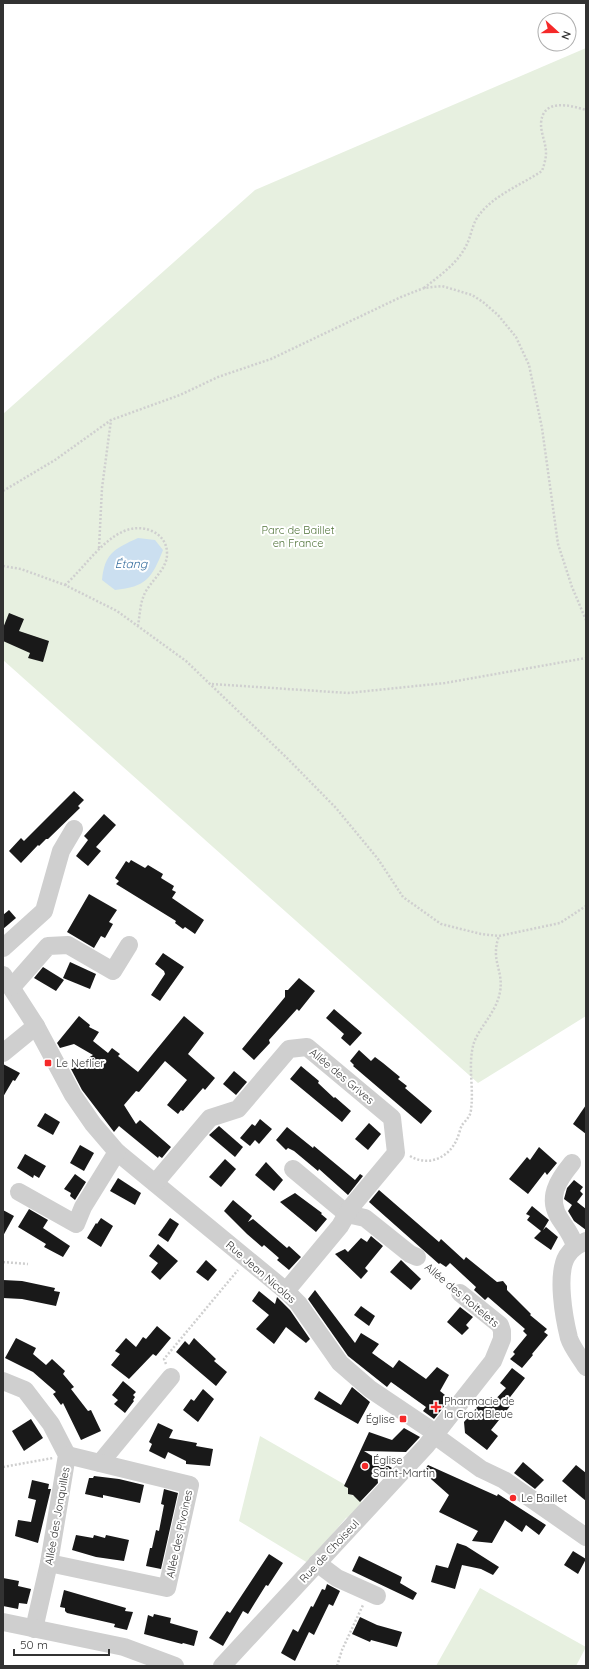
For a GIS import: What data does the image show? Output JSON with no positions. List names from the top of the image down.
{
  "streets": {
    "street": [
      "Allée des Grives",
      "Rue Jean Nicolas",
      "Allée des Roitelets",
      "Allée des Jonquilles",
      "Allée des Pivoines",
      "Rue de Choiseul"
    ]
  },
  "crossings": [
    ["Allée des Grives", "Rue Jean Nicolas"],
    ["Rue Jean Nicolas", "Allée des Roitelets"],
    ["Rue Jean Nicolas", "Rue de Choiseul"],
    ["Allée des Roitelets", "Rue de Choiseul"],
    ["Allée des Jonquilles", "Allée des Pivoines"]
  ],
  "water": ["Étang"],
  "parks": ["Parc de Baillet en France"],
  "places": {
    "transit": ["Le Neflier", "Église"],
    "health": ["Pharmacie de la Croix Bleue"],
    "other": ["Église Saint-Martin", "Le Baillet"]
  },
  "scale_bar": "50 m",
  "north": "right"
}
